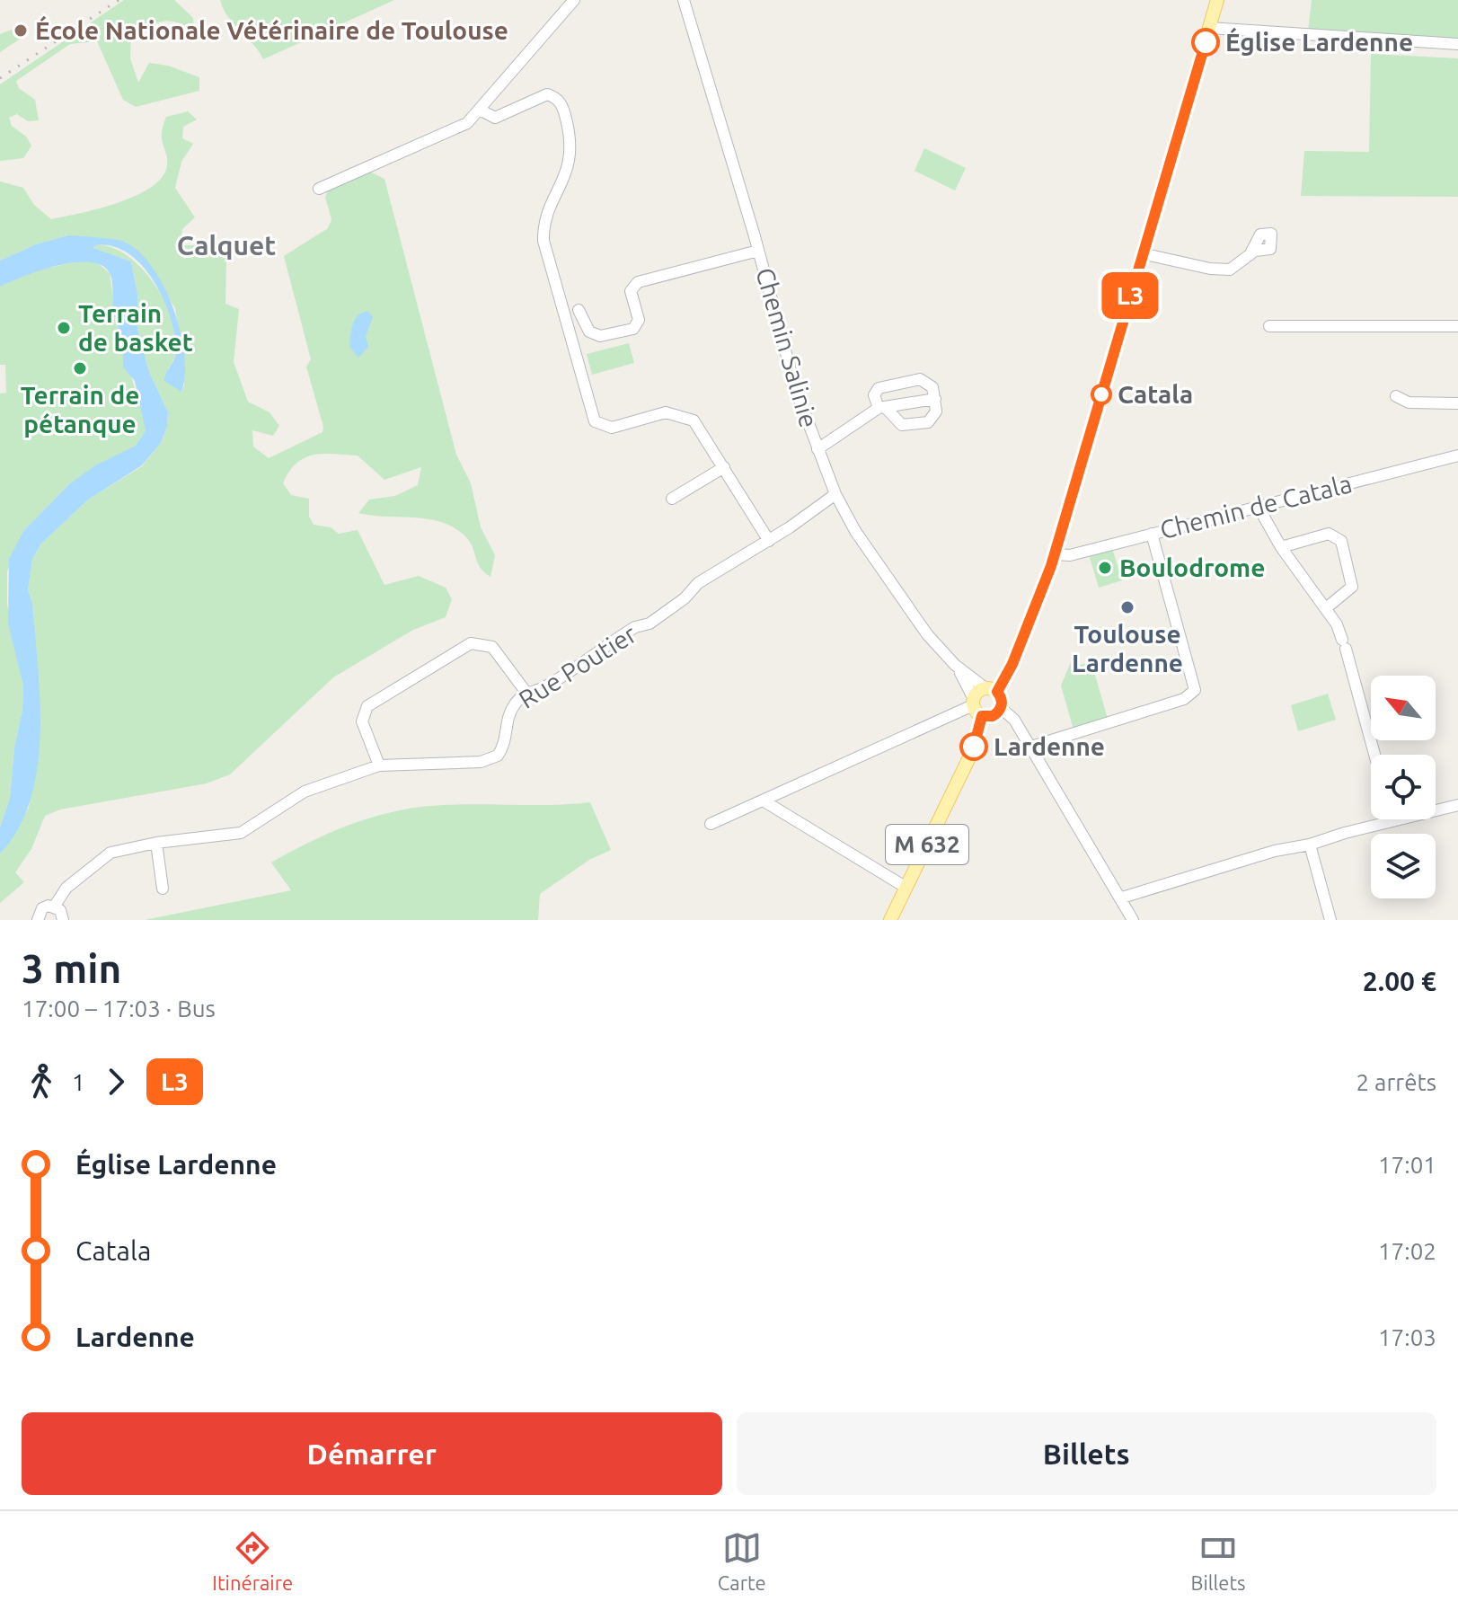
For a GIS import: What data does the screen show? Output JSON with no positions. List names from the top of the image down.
{
  "streets": {
    "main road": ["M 632"],
    "street": ["Chemin Salinie", "Chemin de Catala", "Rue Poutier"]
  },
  "crossings": [
    ["Chemin Salinie", "Rue Poutier"],
    ["Chemin Salinie", "M 632"]
  ],
  "districts": ["Calquet"],
  "places": [
    "École Nationale Vétérinaire de Toulouse",
    "Église Lardenne",
    "Terrain de basket",
    "Terrain de pétanque",
    "Catala",
    "Boulodrome",
    "Toulouse Lardenne",
    "Lardenne"
  ],
  "lines": ["bus line L3"],
  "north": "top left",
  "page": {
    "on_map": "L3",
    "heading": ["3 min", "17:00 – 17:03 · Bus", "2.00 €"],
    "legs": ["1", "L3", "2 arrêts"],
    "list": [
      {
        "name": "Église Lardenne",
        "value": "17:01"
      },
      {
        "name": "Catala",
        "value": "17:02"
      },
      {
        "name": "Lardenne",
        "value": "17:03"
      }
    ],
    "buttons": ["Démarrer", "Billets"],
    "tabs": ["Itinéraire", "Carte", "Billets"]
  }
}
